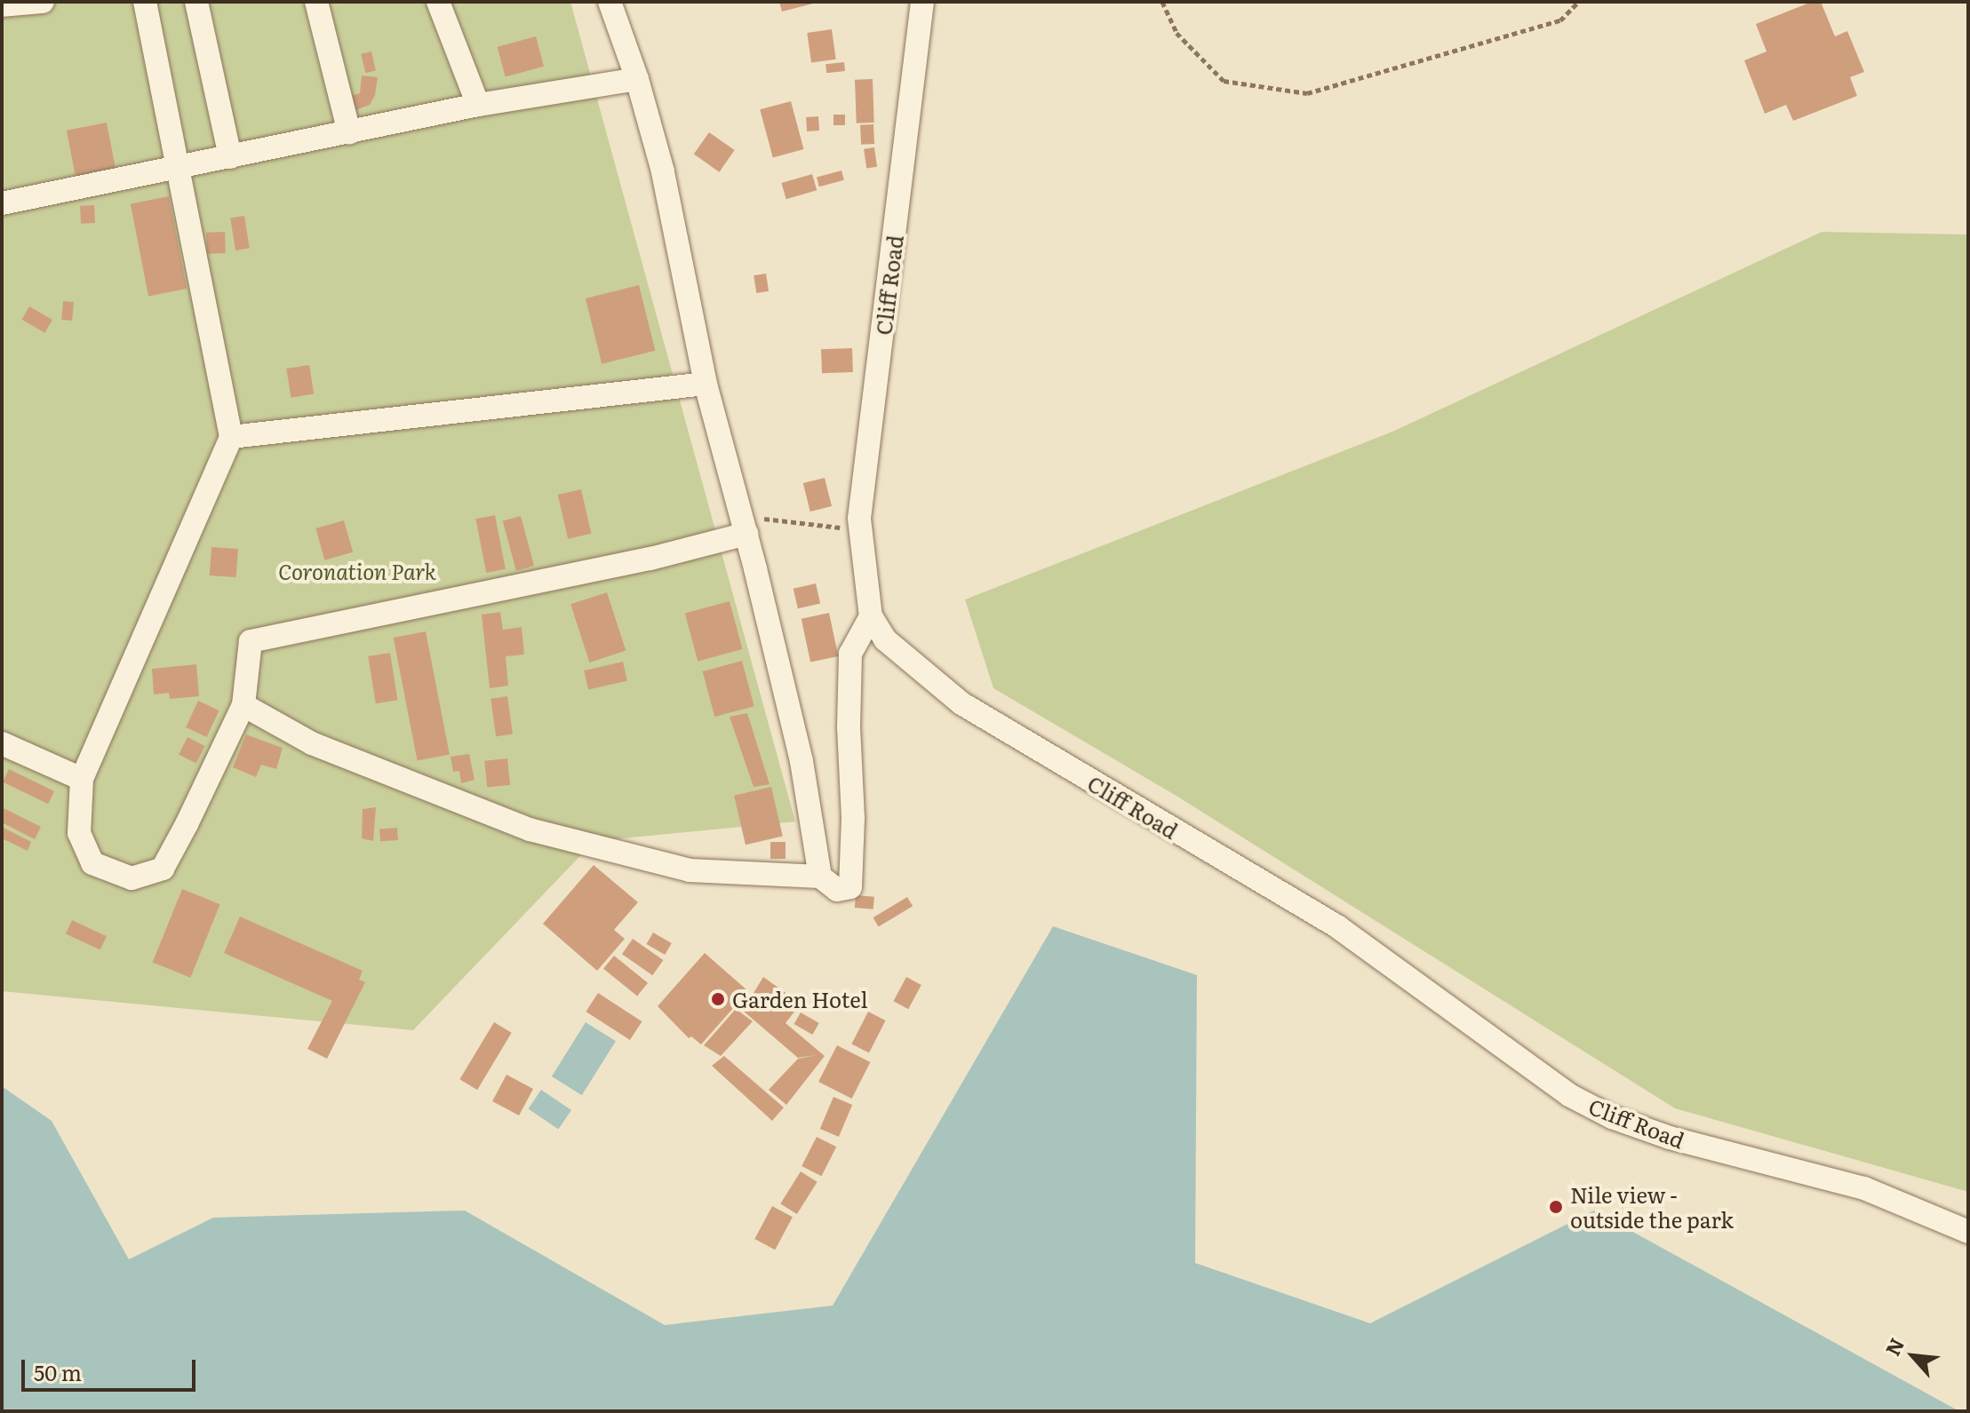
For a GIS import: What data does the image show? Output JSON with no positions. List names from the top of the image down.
{
  "streets": {
    "lane": ["Cliff Road"]
  },
  "parks": ["Coronation Park"],
  "places": ["Garden Hotel", "Nile view - outside the park"],
  "scale_bar": "50 m",
  "north": "top left"
}
